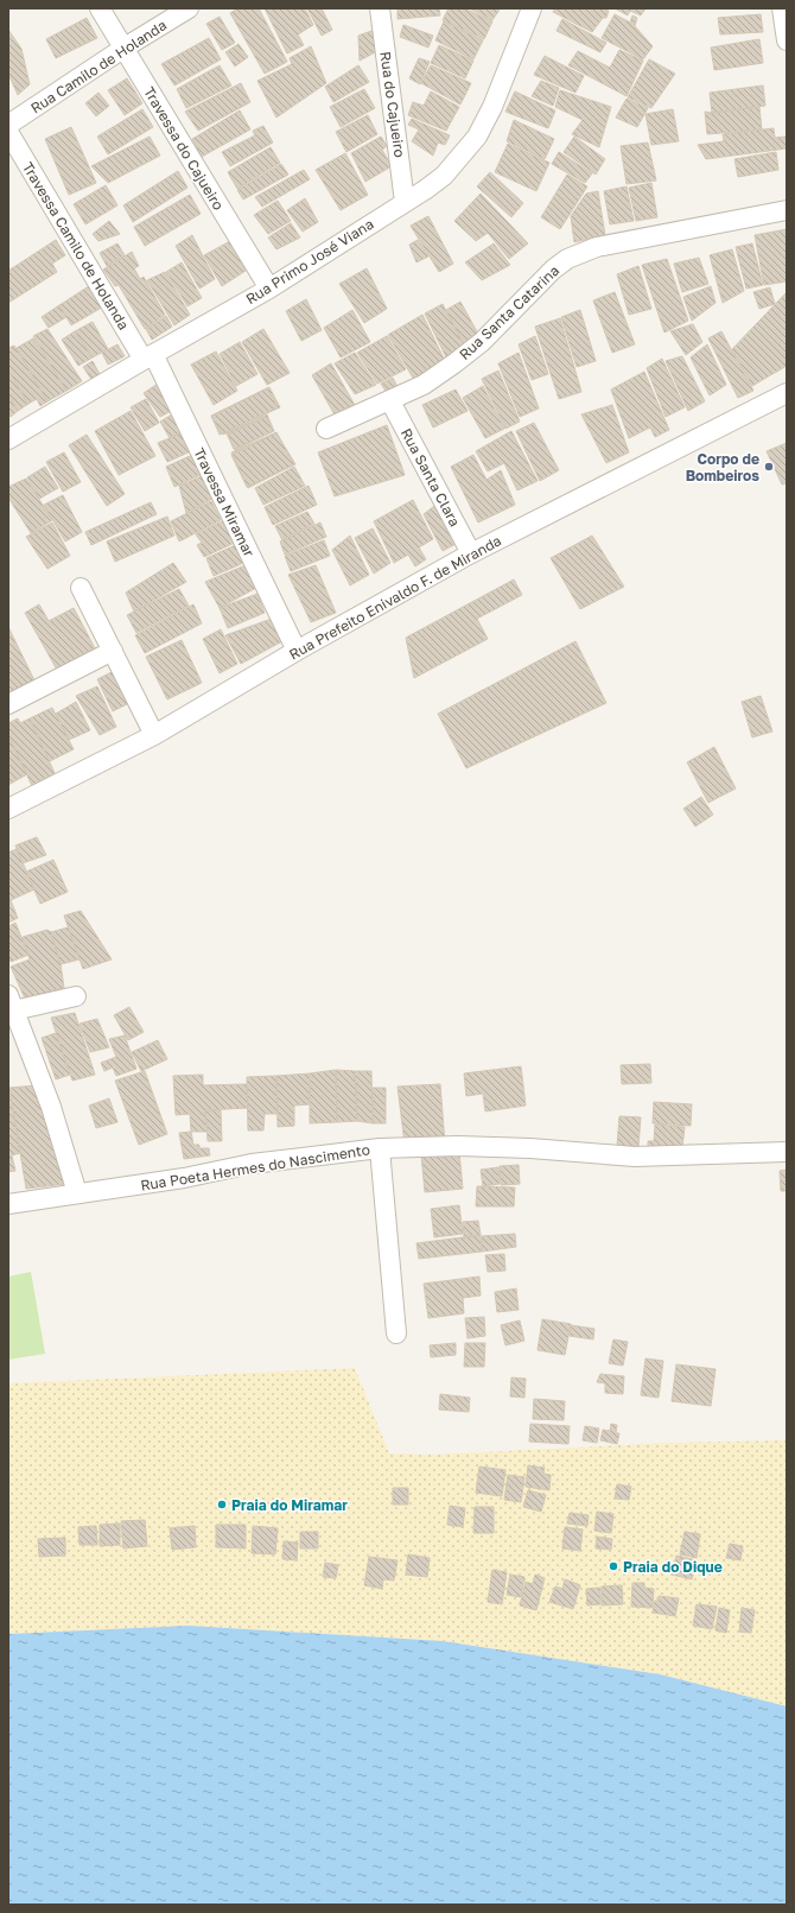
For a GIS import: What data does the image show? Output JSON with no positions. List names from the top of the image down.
{
  "streets": {
    "street": [
      "Rua Camilo de Holanda",
      "Rua do Cajueiro",
      "Travessa do Cajueiro",
      "Travessa Camilo de Holanda",
      "Rua Primo José Viana",
      "Rua Santa Catarina",
      "Rua Santa Clara",
      "Travessa Miramar",
      "Rua Prefeito Enivaldo F. de Miranda",
      "Rua Poeta Hermes do Nascimento"
    ]
  },
  "crossings": [
    ["Rua Camilo de Holanda", "Travessa do Cajueiro"],
    ["Rua do Cajueiro", "Rua Primo José Viana"],
    ["Travessa do Cajueiro", "Rua Primo José Viana"],
    ["Travessa Camilo de Holanda", "Rua Primo José Viana"],
    ["Travessa Camilo de Holanda", "Travessa Miramar"],
    ["Rua Primo José Viana", "Travessa Miramar"],
    ["Rua Santa Catarina", "Rua Santa Clara"],
    ["Rua Santa Clara", "Rua Prefeito Enivaldo F. de Miranda"],
    ["Travessa Miramar", "Rua Prefeito Enivaldo F. de Miranda"]
  ],
  "places": ["Corpo de Bombeiros", "Praia do Miramar", "Praia do Dique"]
}
